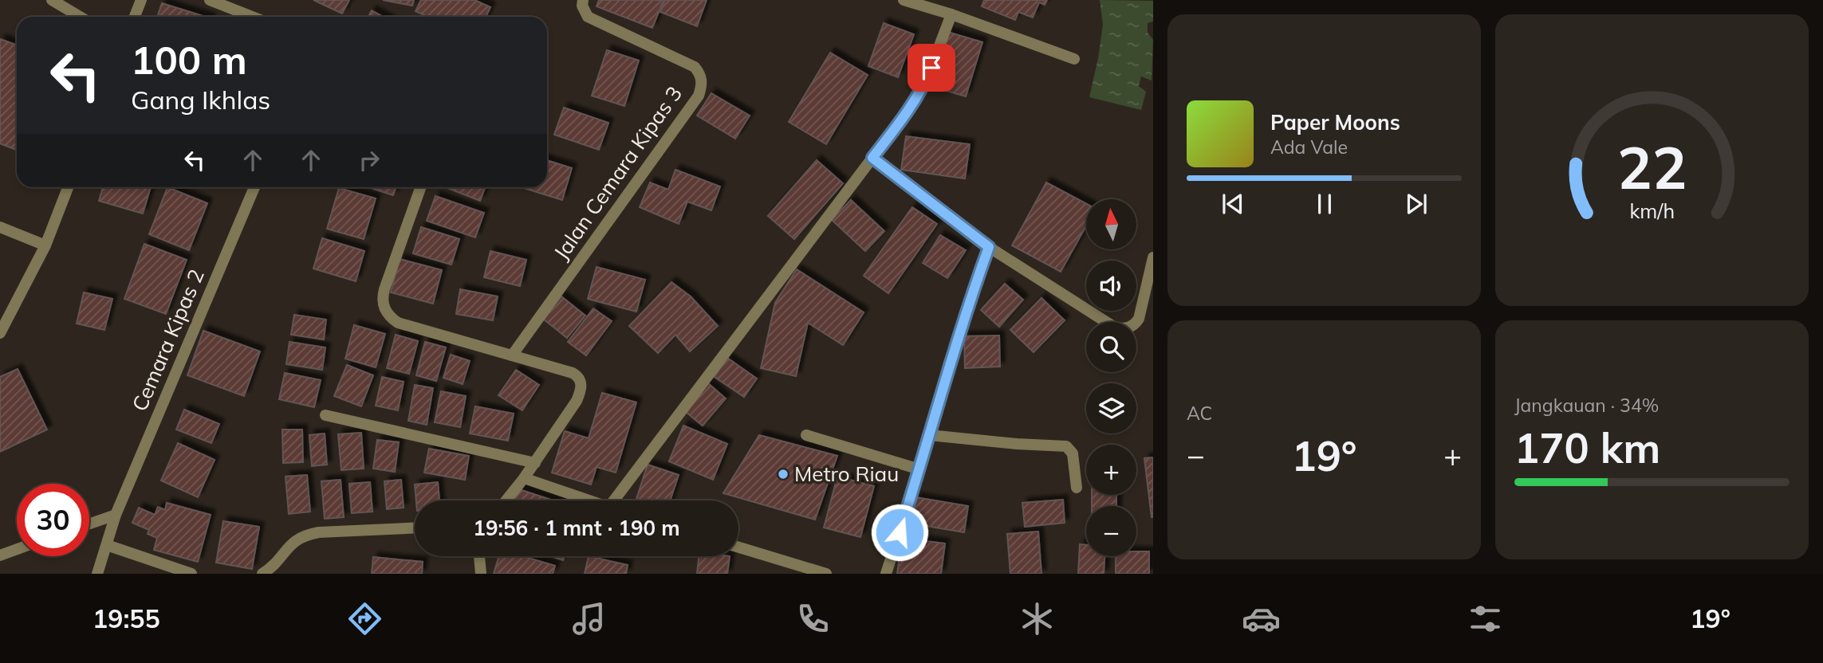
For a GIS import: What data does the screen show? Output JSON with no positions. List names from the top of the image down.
{
  "streets": {
    "street": ["Jalan Cemara Kipas 3", "Cemara Kipas 2"]
  },
  "places": ["Metro Riau"],
  "north": "top",
  "page": {
    "turn": ["100 m", "Gang Ikhlas"],
    "song": ["Paper Moons", "Ada Vale"],
    "map_buttons": ["+", "−"],
    "tile": [
      "AC",
      ["Jangkauan · 34%", "170 km"]
    ],
    "heat": ["−", "19°", "+"],
    "limit": "30",
    "trip": "19:56 · 1 mnt · 190 m",
    "tabs": ["19:55", "19°"],
    "gauge": ["22", "km/h"]
  }
}
